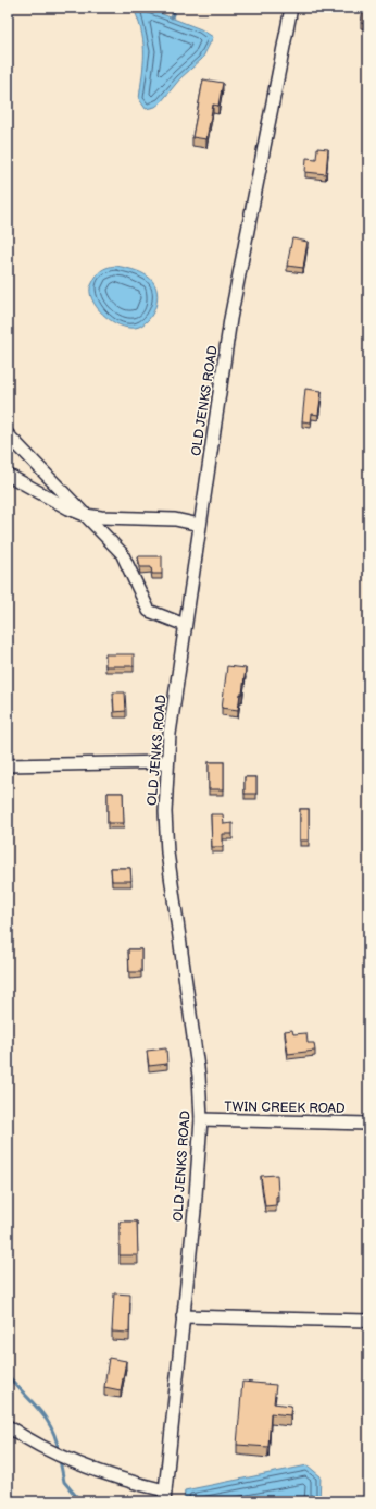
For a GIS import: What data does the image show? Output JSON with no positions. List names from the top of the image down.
{
  "streets": {
    "street": ["OLD JENKS ROAD", "TWIN CREEK ROAD"]
  },
  "crossings": [
    ["OLD JENKS ROAD", "TWIN CREEK ROAD"]
  ]
}
